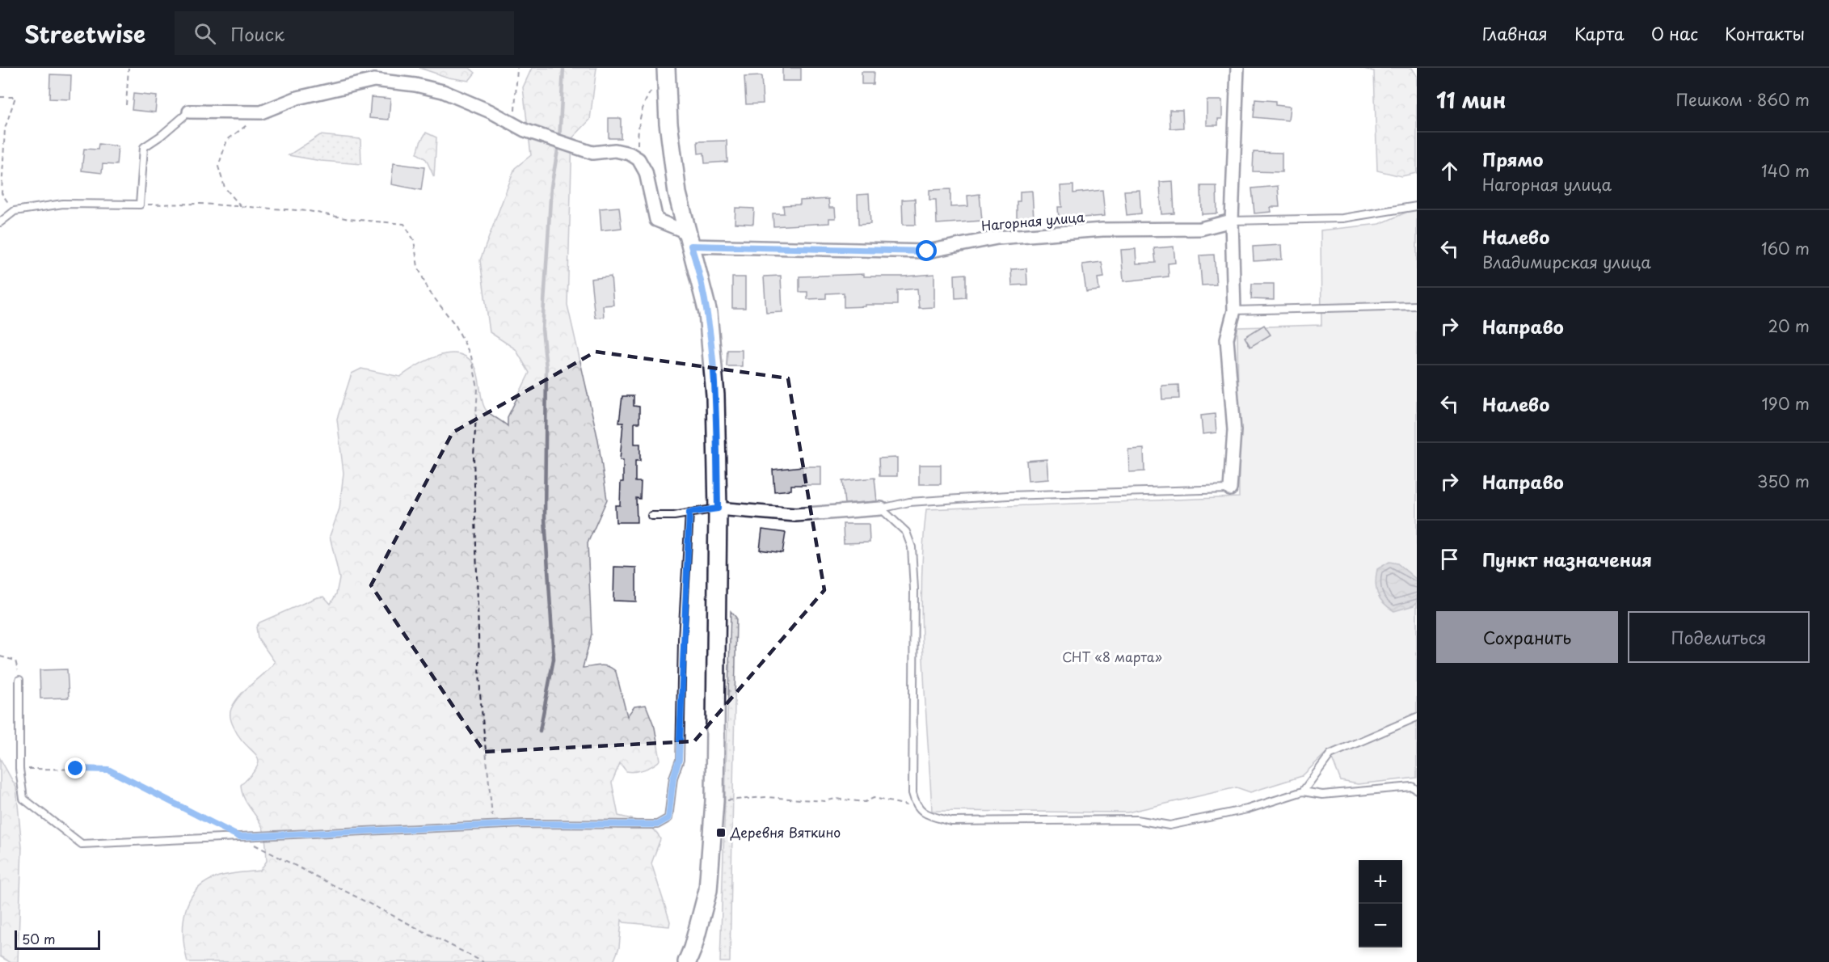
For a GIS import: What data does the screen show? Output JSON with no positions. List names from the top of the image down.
{
  "streets": {
    "street": ["Нагорная улица"]
  },
  "parks": ["СНТ «8 марта»"],
  "places": {
    "transit": ["Деревня Вяткино"]
  },
  "scale_bar": "50 m",
  "page": {
    "header": "Streetwise",
    "search": "Поиск",
    "nav": [
      "Главная",
      "Карта",
      "О нас",
      "Контакты"
    ],
    "heading": ["11 мин", "Пешком · 860 m"],
    "list": [
      ["Прямо", "Нагорная улица", "140 m"],
      ["Налево", "Владимирская улица", "160 m"],
      ["Направо", "20 m"],
      ["Налево", "190 m"],
      ["Направо", "350 m"],
      "Пункт назначения"
    ],
    "buttons": ["Сохранить", "Поделиться"],
    "map_buttons": ["+", "−"],
    "scale": "50 m"
  }
}
